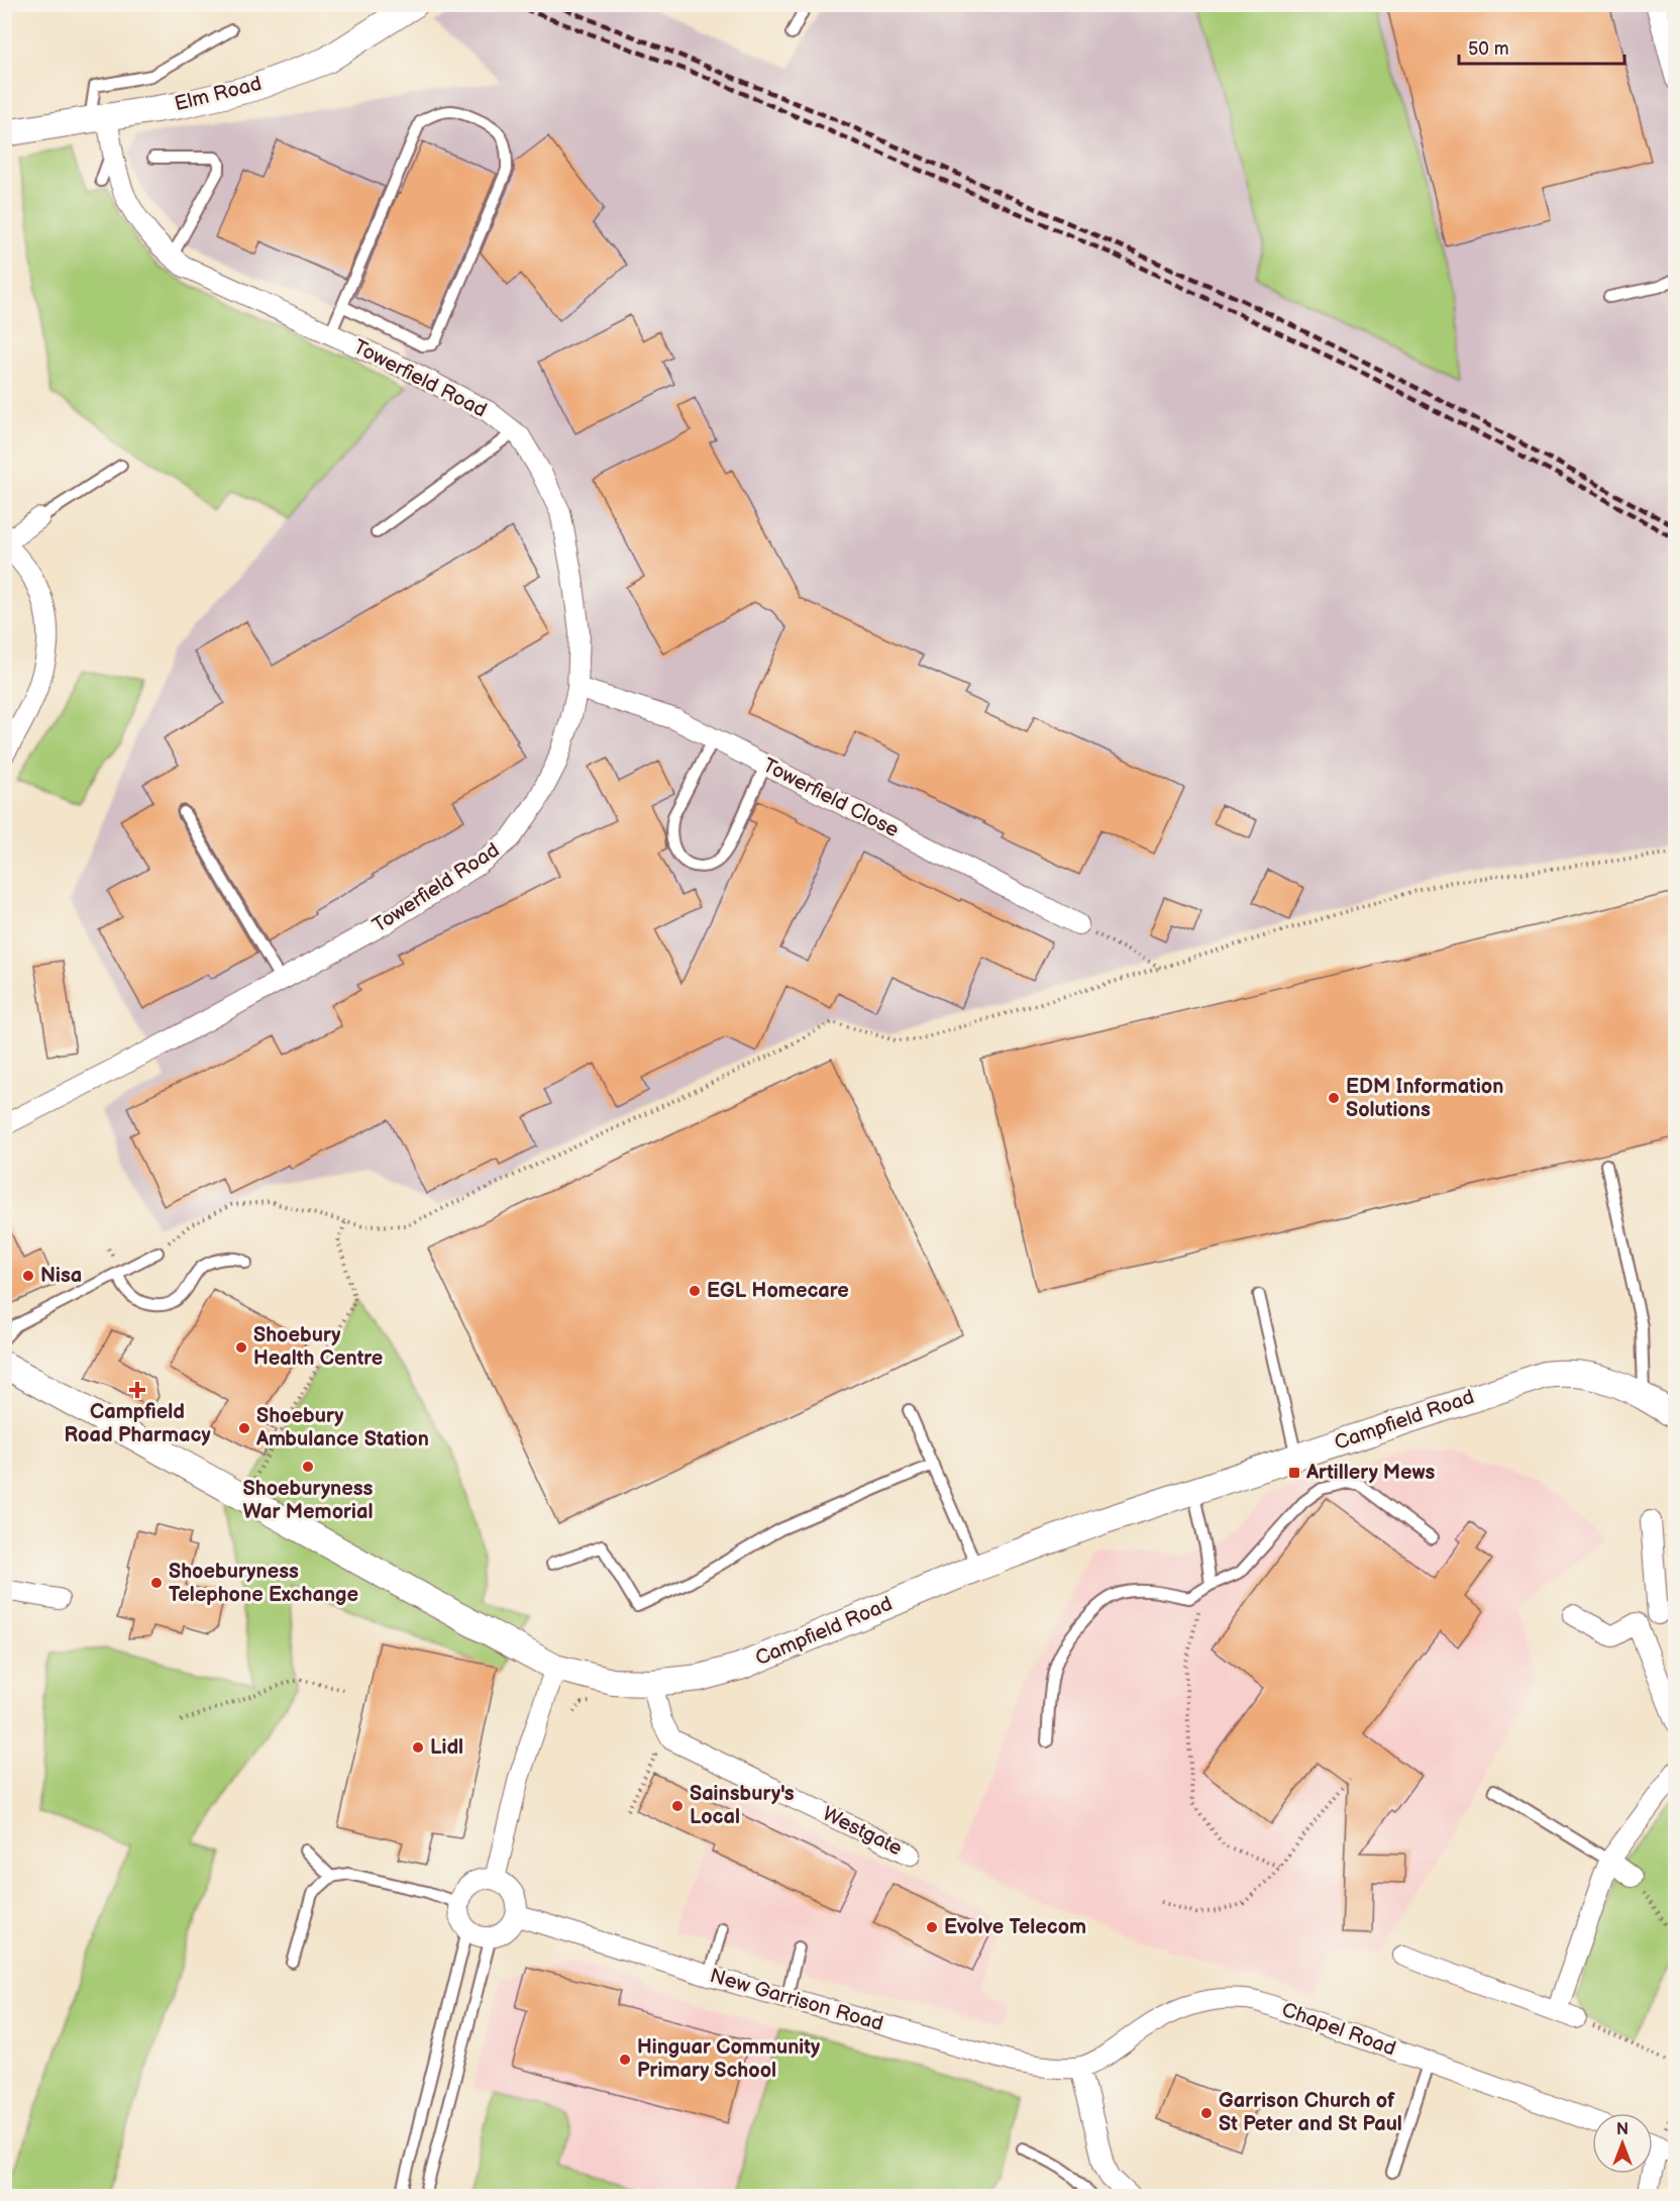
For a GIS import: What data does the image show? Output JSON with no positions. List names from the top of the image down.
{
  "streets": {
    "street": [
      "Elm Road",
      "Towerfield Road",
      "Towerfield Close",
      "Campfield Road",
      "Westgate",
      "New Garrison Road",
      "Chapel Road"
    ]
  },
  "crossings": [
    ["Elm Road", "Towerfield Road"],
    ["Towerfield Road", "Towerfield Close"],
    ["Campfield Road", "Westgate"],
    ["New Garrison Road", "Chapel Road"]
  ],
  "places": {
    "other": [
      "EDM Information Solutions",
      "Nisa",
      "EGL Homecare",
      "Shoebury Health Centre",
      "Shoebury Ambulance Station",
      "Shoeburyness War Memorial",
      "Shoeburyness Telephone Exchange",
      "Lidl",
      "Sainsbury's Local",
      "Evolve Telecom",
      "Hinguar Community Primary School",
      "Garrison Church of St Peter and St Paul"
    ],
    "health": ["Campfield Road Pharmacy"],
    "transit": ["Artillery Mews"]
  },
  "scale_bar": "50 m",
  "north": "top"
}
